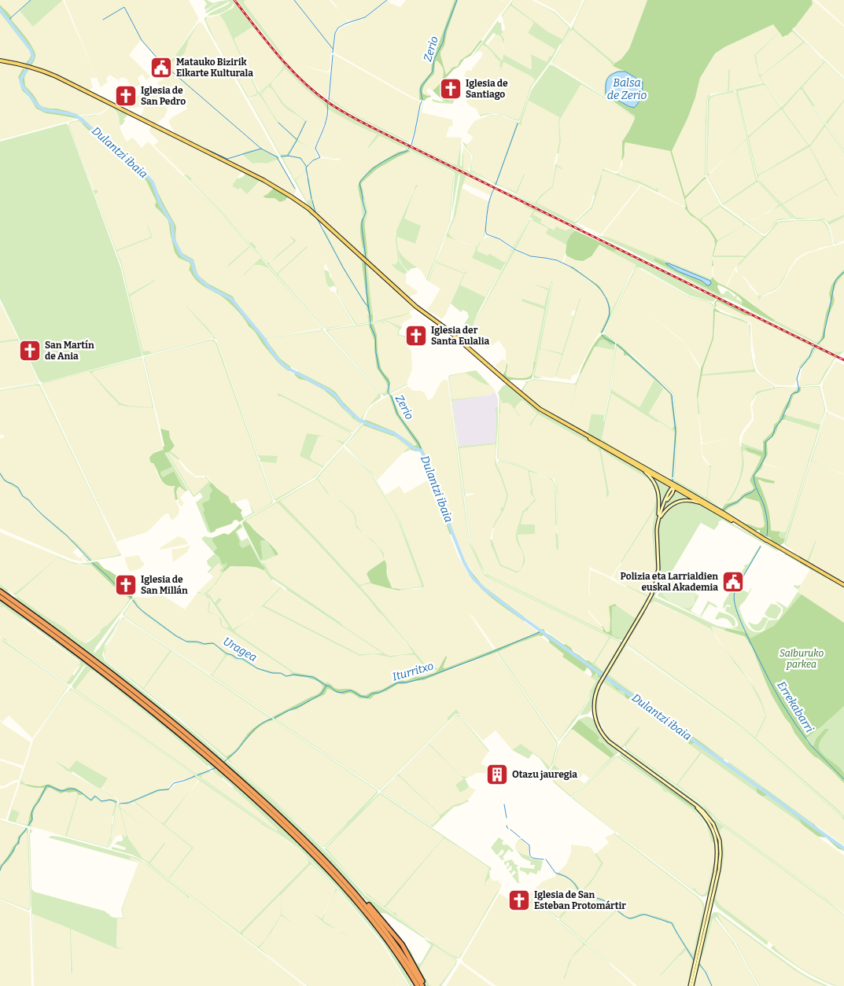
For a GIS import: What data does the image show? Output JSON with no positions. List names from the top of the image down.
{
  "water": [
    "Zerio",
    "Balsa de Zerio",
    "Dulantzi ibaia",
    "Uragea",
    "Iturritxo",
    "Errekabarri"
  ],
  "parks": ["Salburuko parkea"],
  "places": {
    "public building": ["Matauko Bizirik Elkarte Kulturala", "Polizia eta Larrialdien euskal Akademia"],
    "church": [
      "Iglesia de Santiago",
      "Iglesia de San Pedro",
      "Iglesia der Santa Eulalia",
      "San Martín de Ania",
      "Iglesia de San Millán",
      "Iglesia de San Esteban Protomártir"
    ],
    "building": ["Otazu jauregia"]
  }
}
